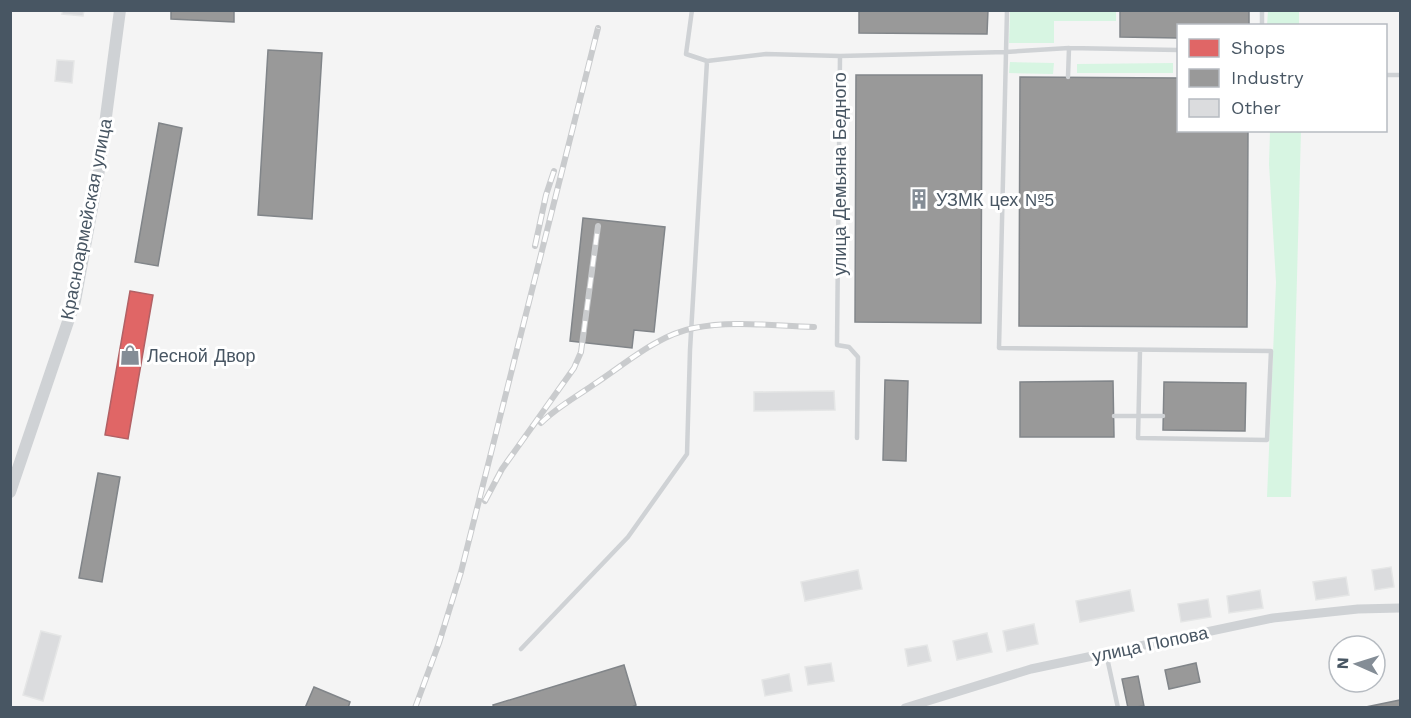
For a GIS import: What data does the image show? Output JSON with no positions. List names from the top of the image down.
{
  "streets": {
    "street": ["Красноармейская улица", "улица Попова"],
    "lane": ["улица Демьяна Бедного"]
  },
  "places": {
    "building": ["УЗМК цех №5"],
    "shop": ["Лесной Двор"]
  },
  "legend": ["Shops", "Industry", "Other"],
  "north": "left"
}
